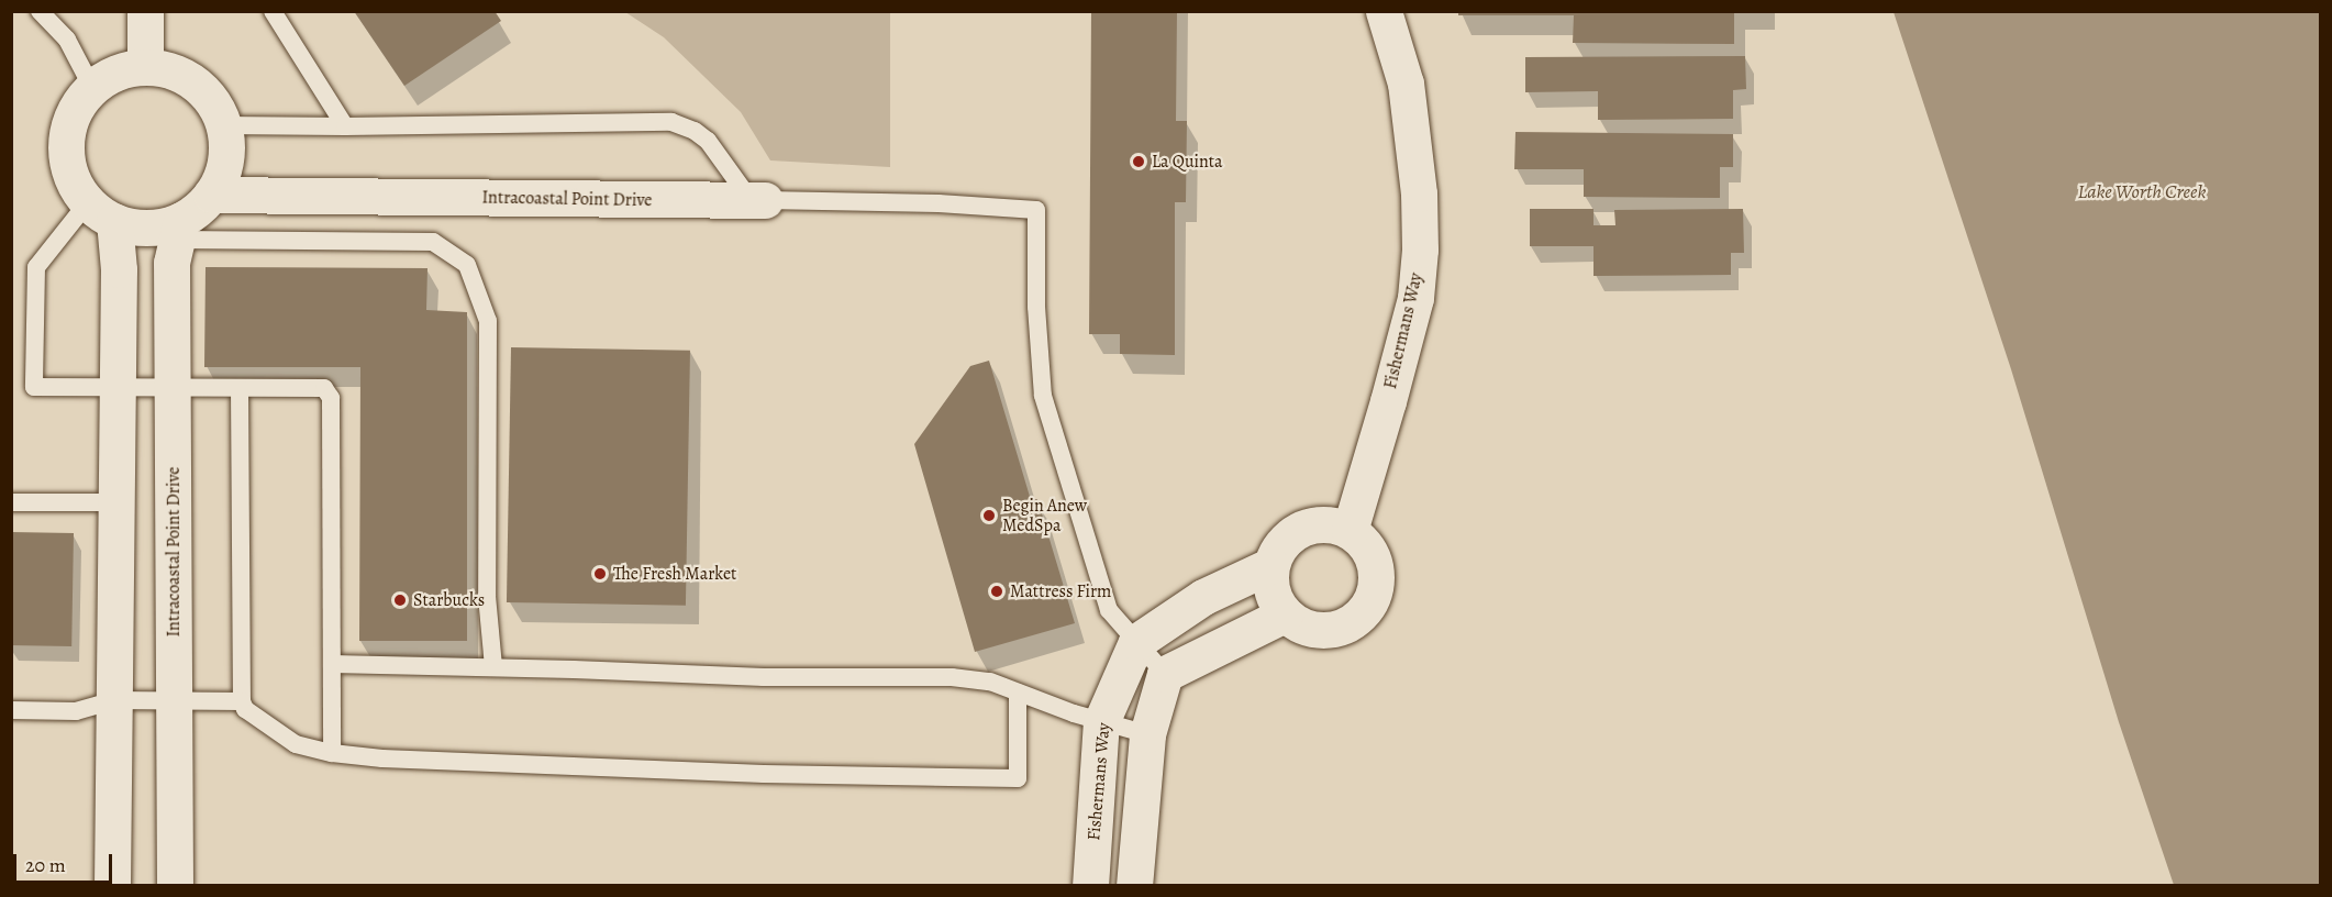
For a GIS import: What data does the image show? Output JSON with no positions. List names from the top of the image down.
{
  "streets": {
    "street": ["Intracoastal Point Drive", "Fishermans Way"]
  },
  "water": ["Lake Worth Creek"],
  "places": [
    "La Quinta",
    "Begin Anew MedSpa",
    "The Fresh Market",
    "Mattress Firm",
    "Starbucks"
  ],
  "scale_bar": "20 m"
}
